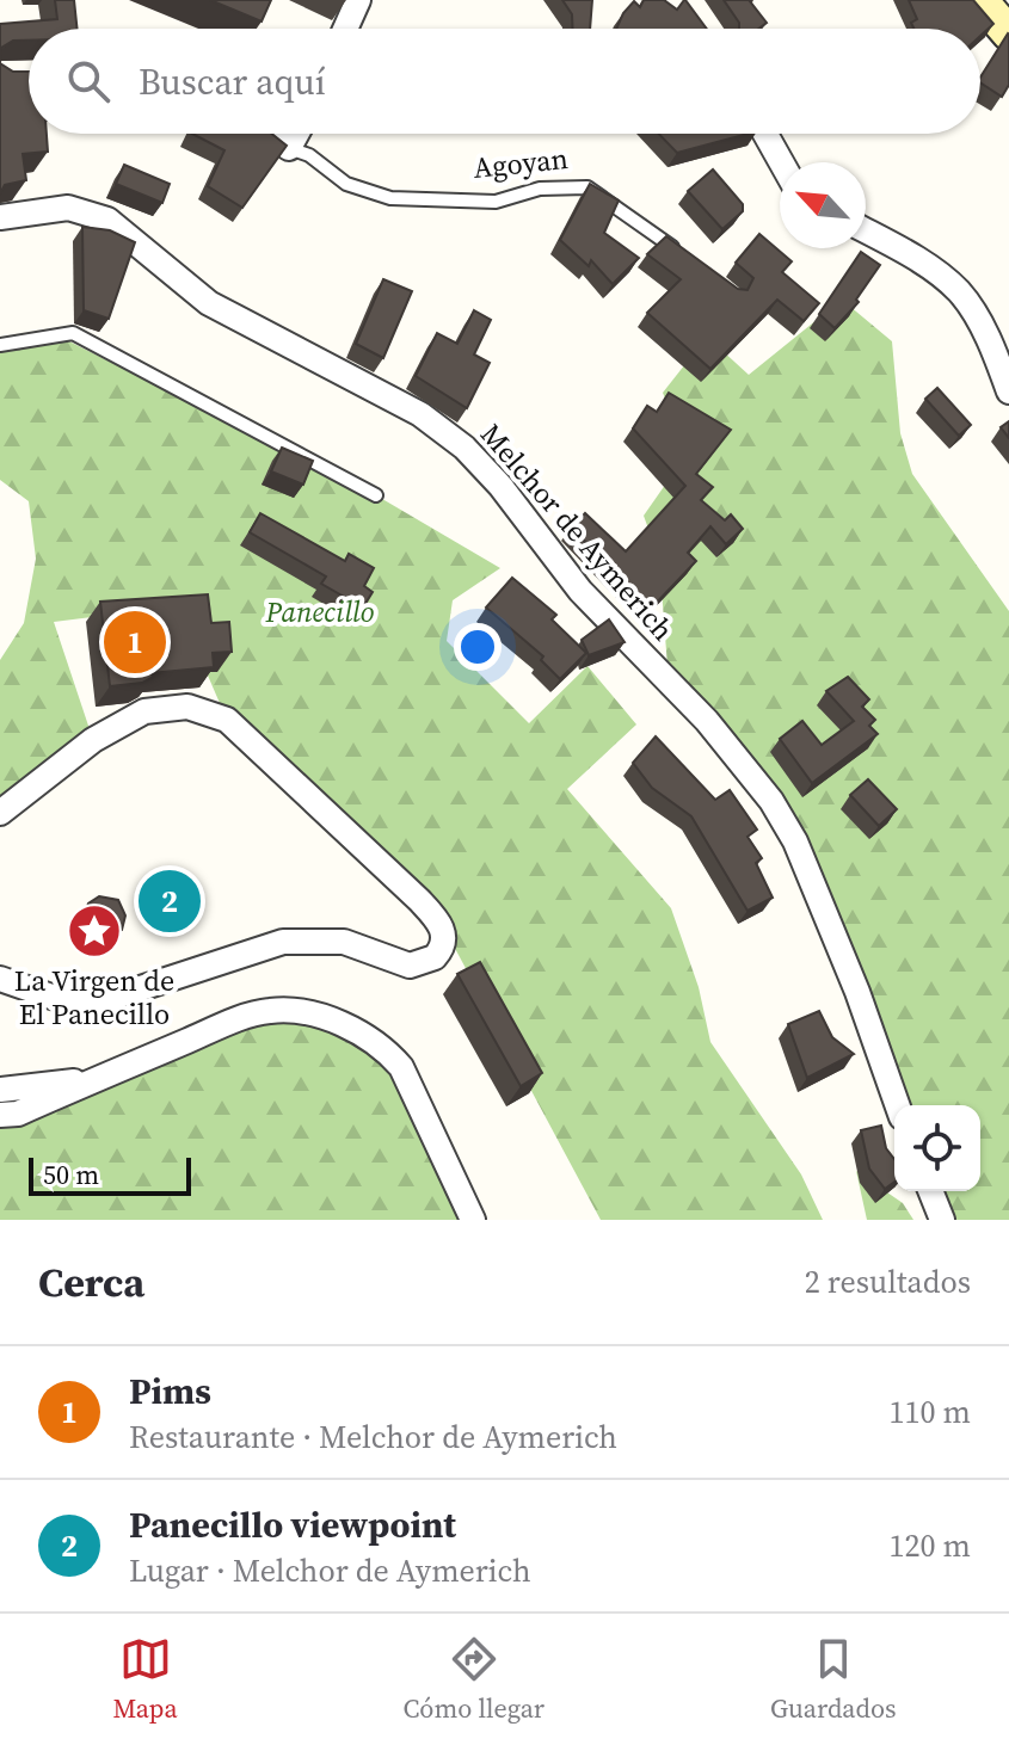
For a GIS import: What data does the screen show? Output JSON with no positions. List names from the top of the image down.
{
  "streets": {
    "street": ["Agoyan", "Melchor de Aymerich"]
  },
  "parks": ["Panecillo"],
  "places": {
    "place": ["La Virgen de El Panecillo"]
  },
  "scale_bar": "50 m",
  "north": "top left",
  "page": {
    "search": "Buscar aquí",
    "pins": ["1", "2"],
    "scale": "50 m",
    "heading": ["Cerca", "2 resultados"],
    "list": [
      {
        "mark": "1",
        "name": "Pims",
        "note": "Restaurante · Melchor de Aymerich",
        "value": "110 m"
      },
      {
        "mark": "2",
        "name": "Panecillo viewpoint",
        "note": "Lugar · Melchor de Aymerich",
        "value": "120 m"
      }
    ],
    "nav": ["Mapa", "Cómo llegar", "Guardados"]
  }
}
